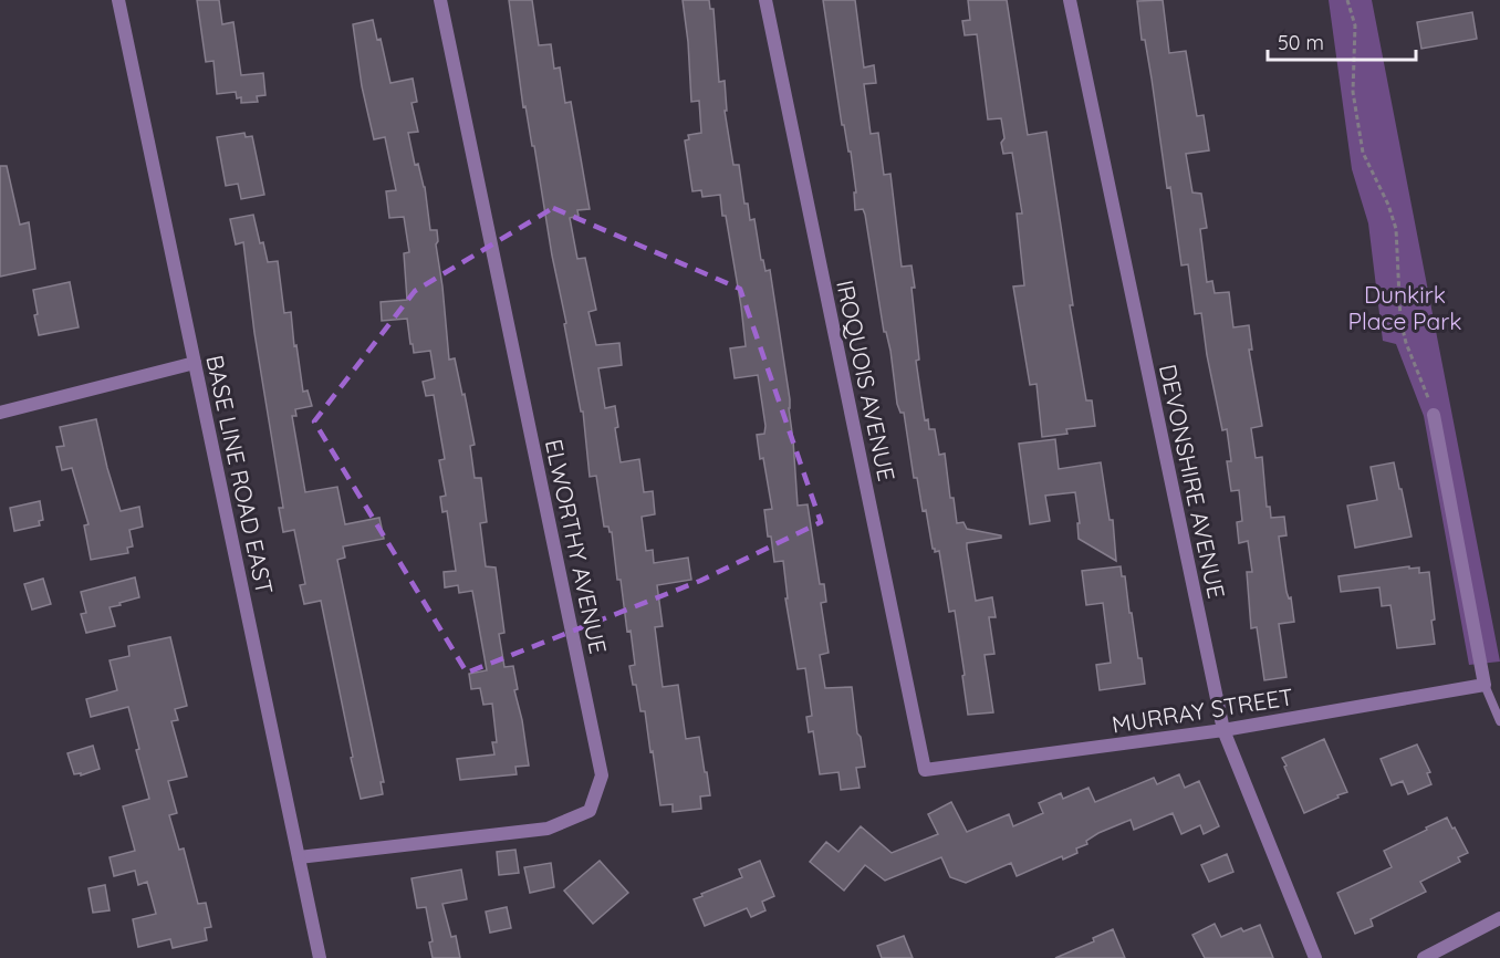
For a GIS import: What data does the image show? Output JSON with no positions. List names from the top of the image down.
{
  "streets": {
    "street": [
      "IROQUOIS AVENUE",
      "BASE LINE ROAD EAST",
      "DEVONSHIRE AVENUE",
      "ELWORTHY AVENUE",
      "MURRAY STREET"
    ]
  },
  "crossings": [
    ["IROQUOIS AVENUE", "MURRAY STREET"],
    ["BASE LINE ROAD EAST", "ELWORTHY AVENUE"],
    ["DEVONSHIRE AVENUE", "MURRAY STREET"]
  ],
  "parks": ["Dunkirk Place Park"],
  "scale_bar": "50 m"
}
